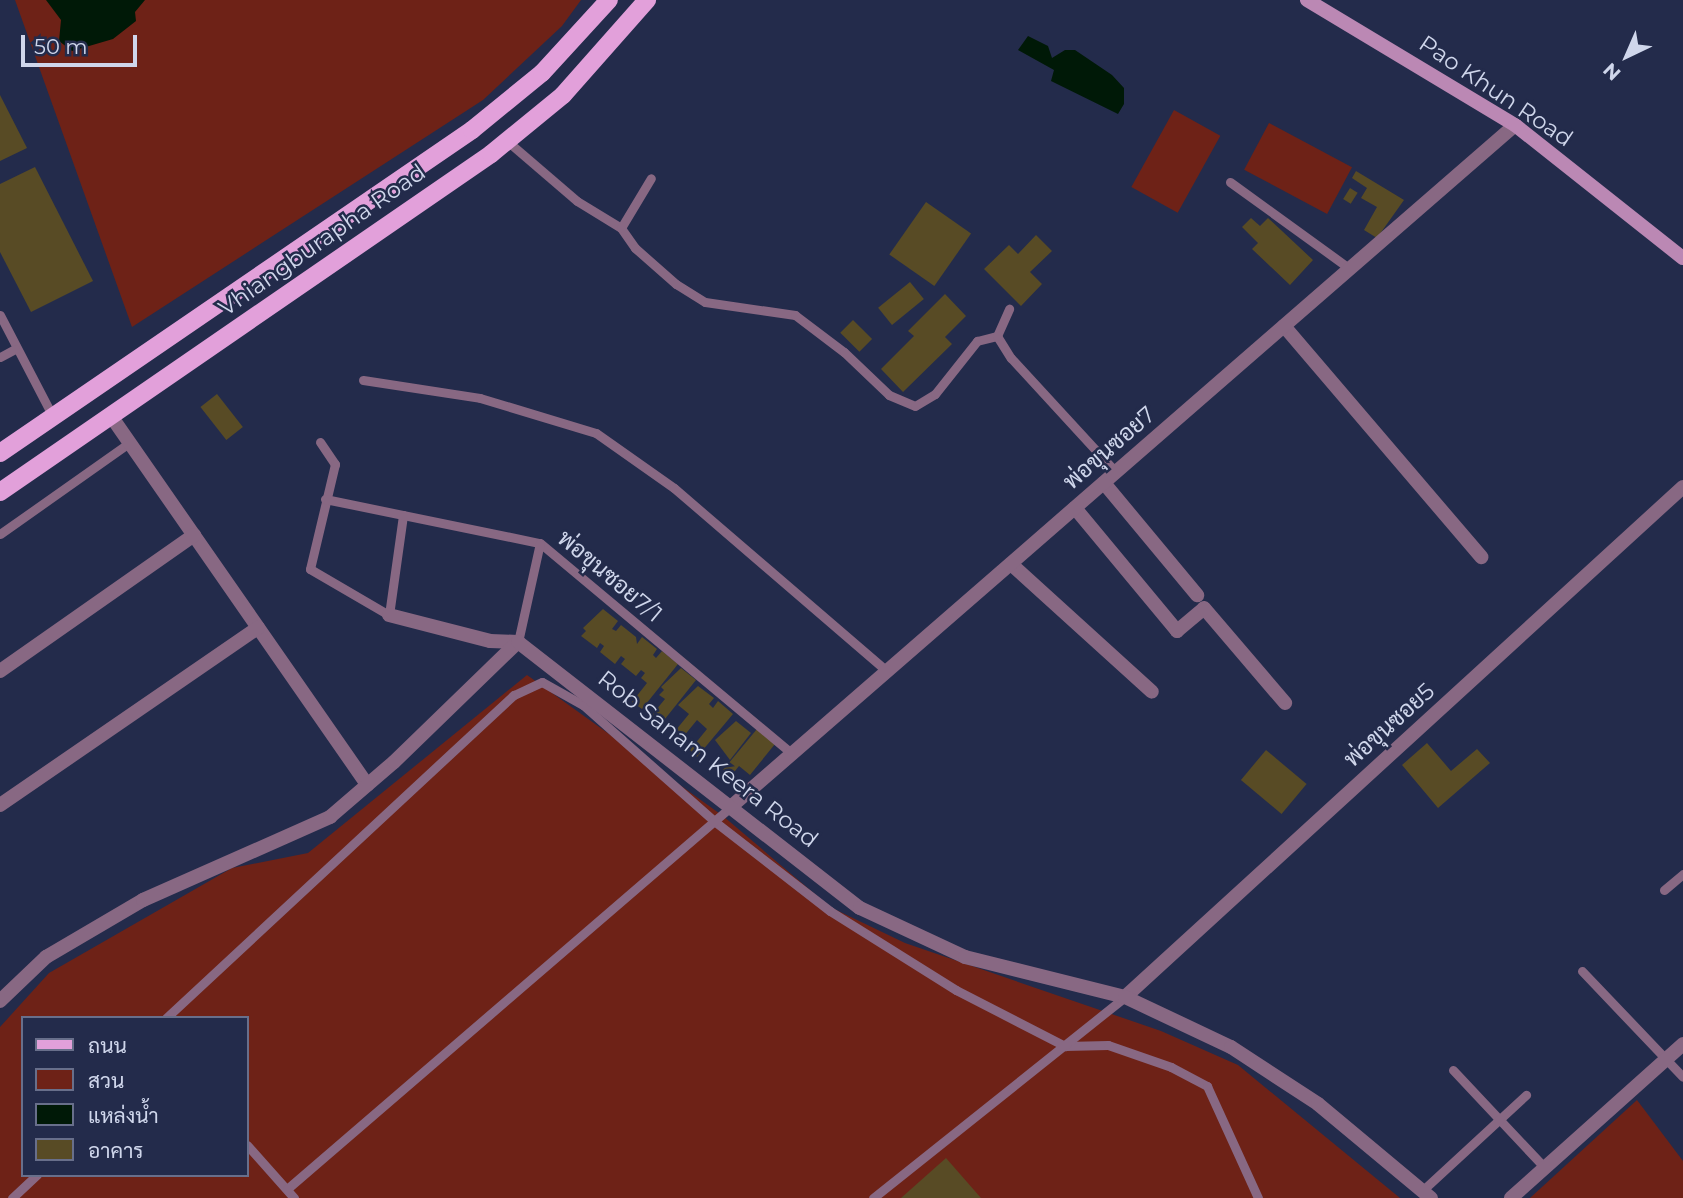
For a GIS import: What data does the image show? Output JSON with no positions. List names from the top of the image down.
{
  "streets": {
    "main road": ["Pao Khun Road", "Vhiangburapha Road"],
    "street": ["พ่อขุนซอย7", "พ่อขุนซอย5", "Rob Sanam Keera Road"],
    "lane": ["พ่อขุนซอย7/1"]
  },
  "crossings": [
    ["Pao Khun Road", "พ่อขุนซอย7"],
    ["พ่อขุนซอย7", "พ่อขุนซอย7/1"],
    ["พ่อขุนซอย7", "Rob Sanam Keera Road"],
    ["พ่อขุนซอย5", "Rob Sanam Keera Road"]
  ],
  "legend": [
    "ถนน",
    "สวน",
    "แหล่งน้ำ",
    "อาคาร"
  ],
  "scale_bar": "50 m",
  "north": "bottom left"
}
